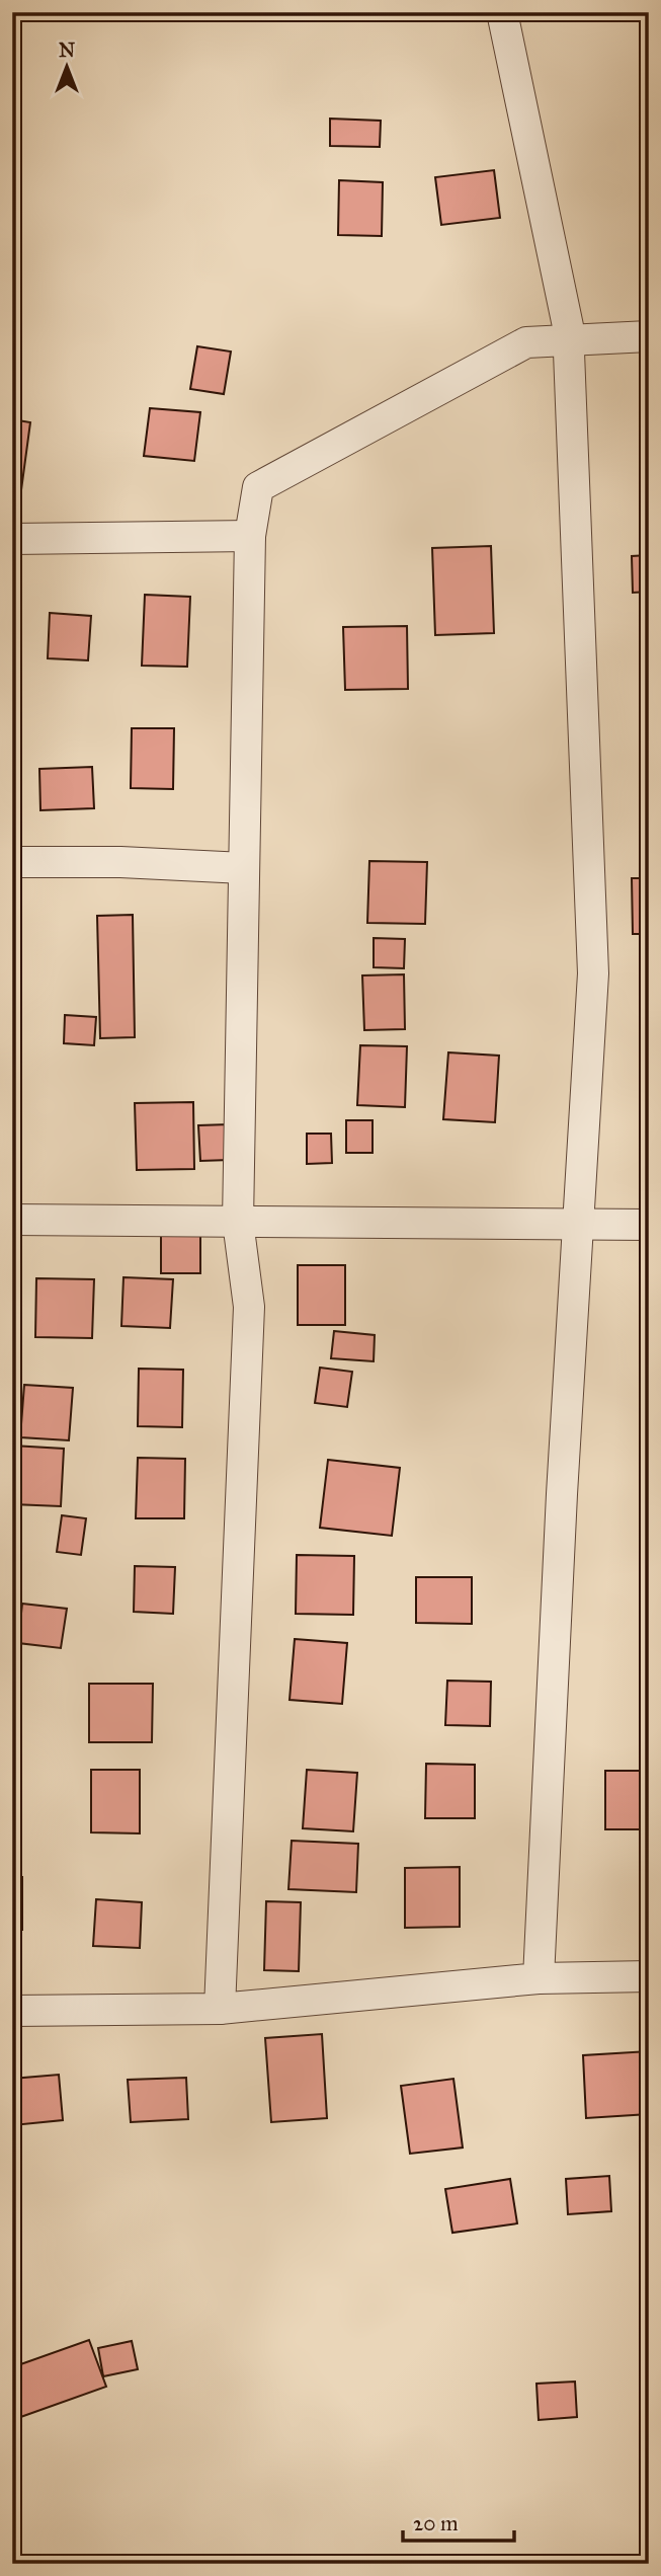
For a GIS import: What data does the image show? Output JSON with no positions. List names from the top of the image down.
{
  "scale_bar": "20 m",
  "north": "top"
}
